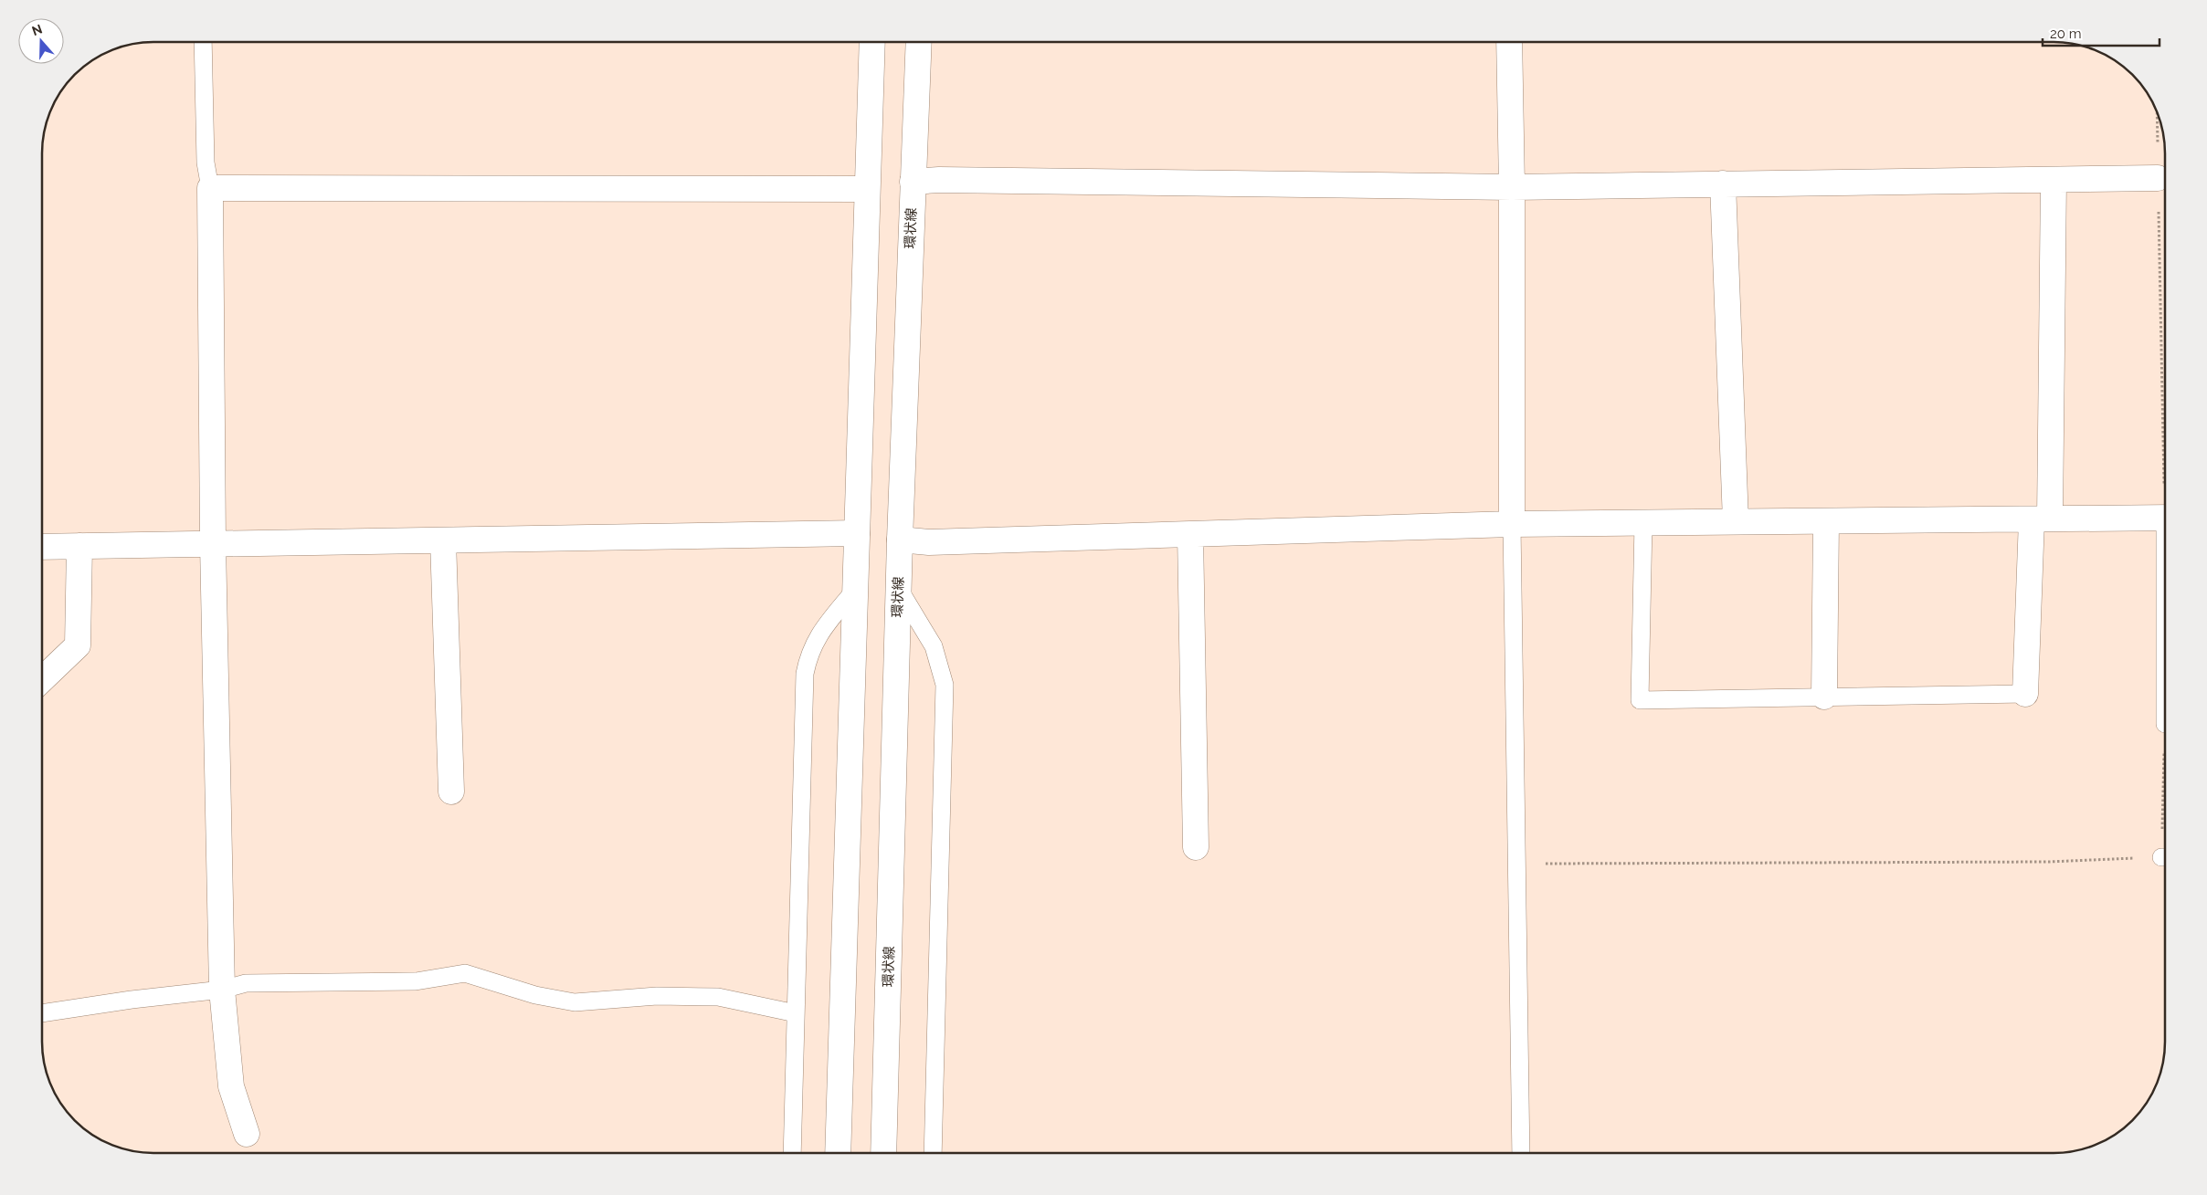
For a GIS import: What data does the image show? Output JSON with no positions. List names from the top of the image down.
{
  "streets": {
    "street": ["環状線"]
  },
  "scale_bar": "20 m",
  "north": "top"
}
